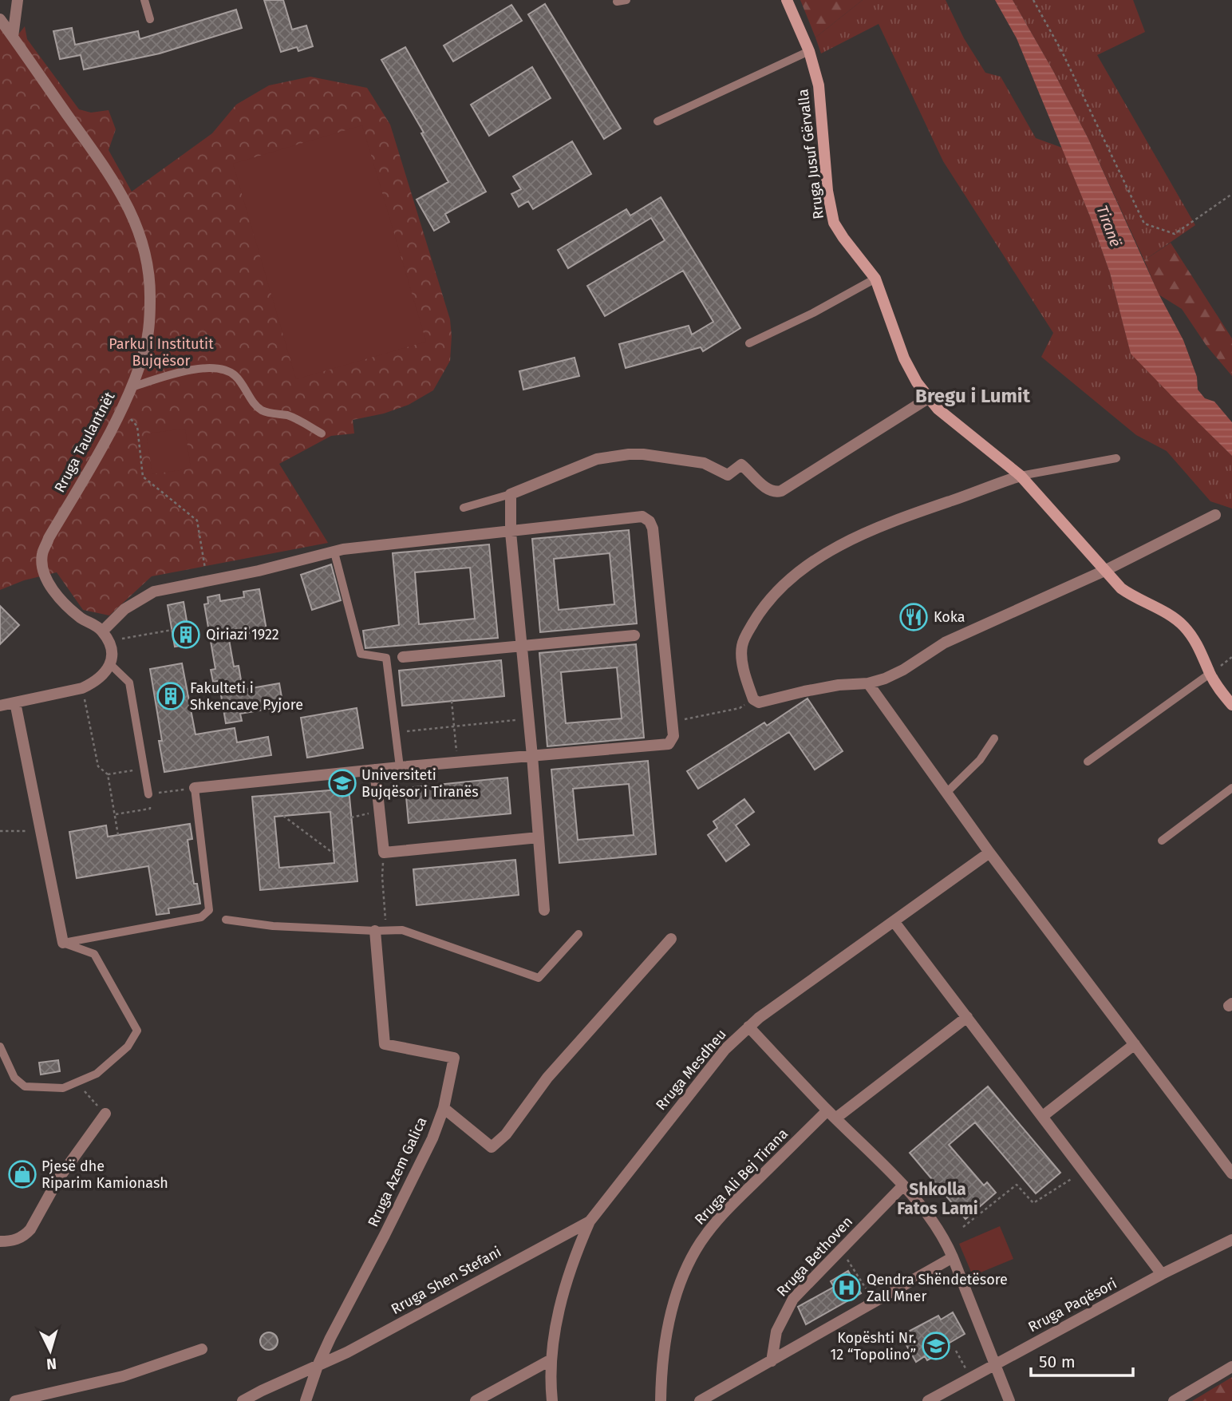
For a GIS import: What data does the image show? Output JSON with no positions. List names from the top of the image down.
{
  "streets": {
    "street": [
      "Rruga Jusuf Gërvalla",
      "Rruga Taulantnët",
      "Rruga Mesdheu",
      "Rruga Azem Galica",
      "Rruga Ali Bej Tirana",
      "Rruga Bethoven",
      "Rruga Shen Stefani",
      "Rruga Paqësori"
    ]
  },
  "crossings": [
    ["Rruga Mesdheu", "Rruga Shen Stefani"],
    ["Rruga Azem Galica", "Rruga Shen Stefani"]
  ],
  "districts": ["Bregu i Lumit", "Shkolla Fatos Lami"],
  "water": ["Tiranë"],
  "parks": ["Parku i Institutit Bujqësor"],
  "places": {
    "restaurant": ["Koka"],
    "building": ["Qiriazi 1922", "Fakulteti i Shkencave Pyjore"],
    "school or university": ["Universiteti Bujqësor i Tiranës", "Kopështi Nr. 12 “Topolino”"],
    "shop": ["Pjesë dhe Riparim Kamionash"],
    "hospital": ["Qendra Shëndetësore Zall Mner"]
  },
  "scale_bar": "50 m",
  "north": "bottom"
}
